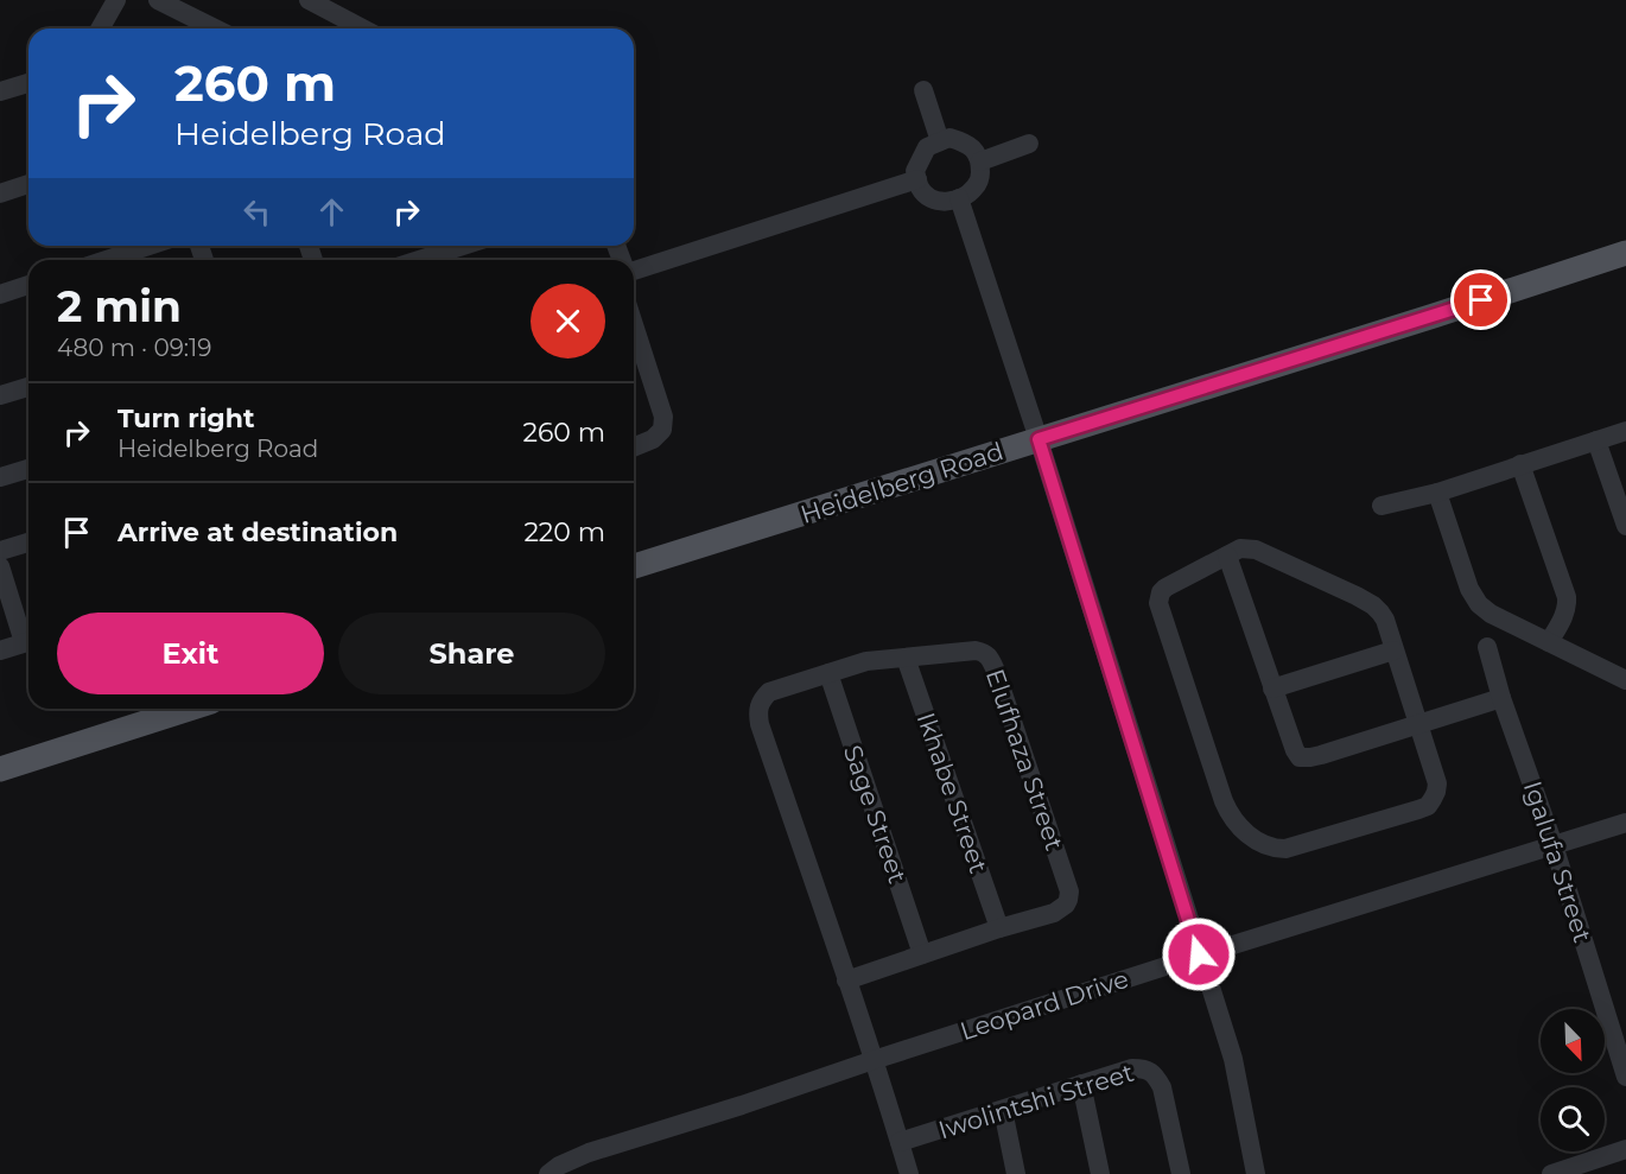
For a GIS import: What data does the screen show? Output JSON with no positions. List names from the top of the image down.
{
  "streets": {
    "main road": ["Heidelberg Road"],
    "street": [
      "Elufhaza Street",
      "Ikhabe Street",
      "Sage Street",
      "Igalufa Street",
      "Leopard Drive",
      "Iwolintshi Street"
    ]
  },
  "crossings": [
    ["Elufhaza Street", "Ikhabe Street"],
    ["Elufhaza Street", "Sage Street"],
    ["Elufhaza Street", "Leopard Drive"],
    ["Igalufa Street", "Leopard Drive"]
  ],
  "north": "bottom right",
  "page": {
    "turn": ["260 m", "Heidelberg Road"],
    "heading": ["2 min", "480 m · 09:19"],
    "list": [
      {
        "name": "Turn right",
        "note": "Heidelberg Road",
        "value": "260 m"
      },
      {
        "name": "Arrive at destination",
        "value": "220 m"
      }
    ],
    "buttons": ["Exit", "Share"]
  }
}
